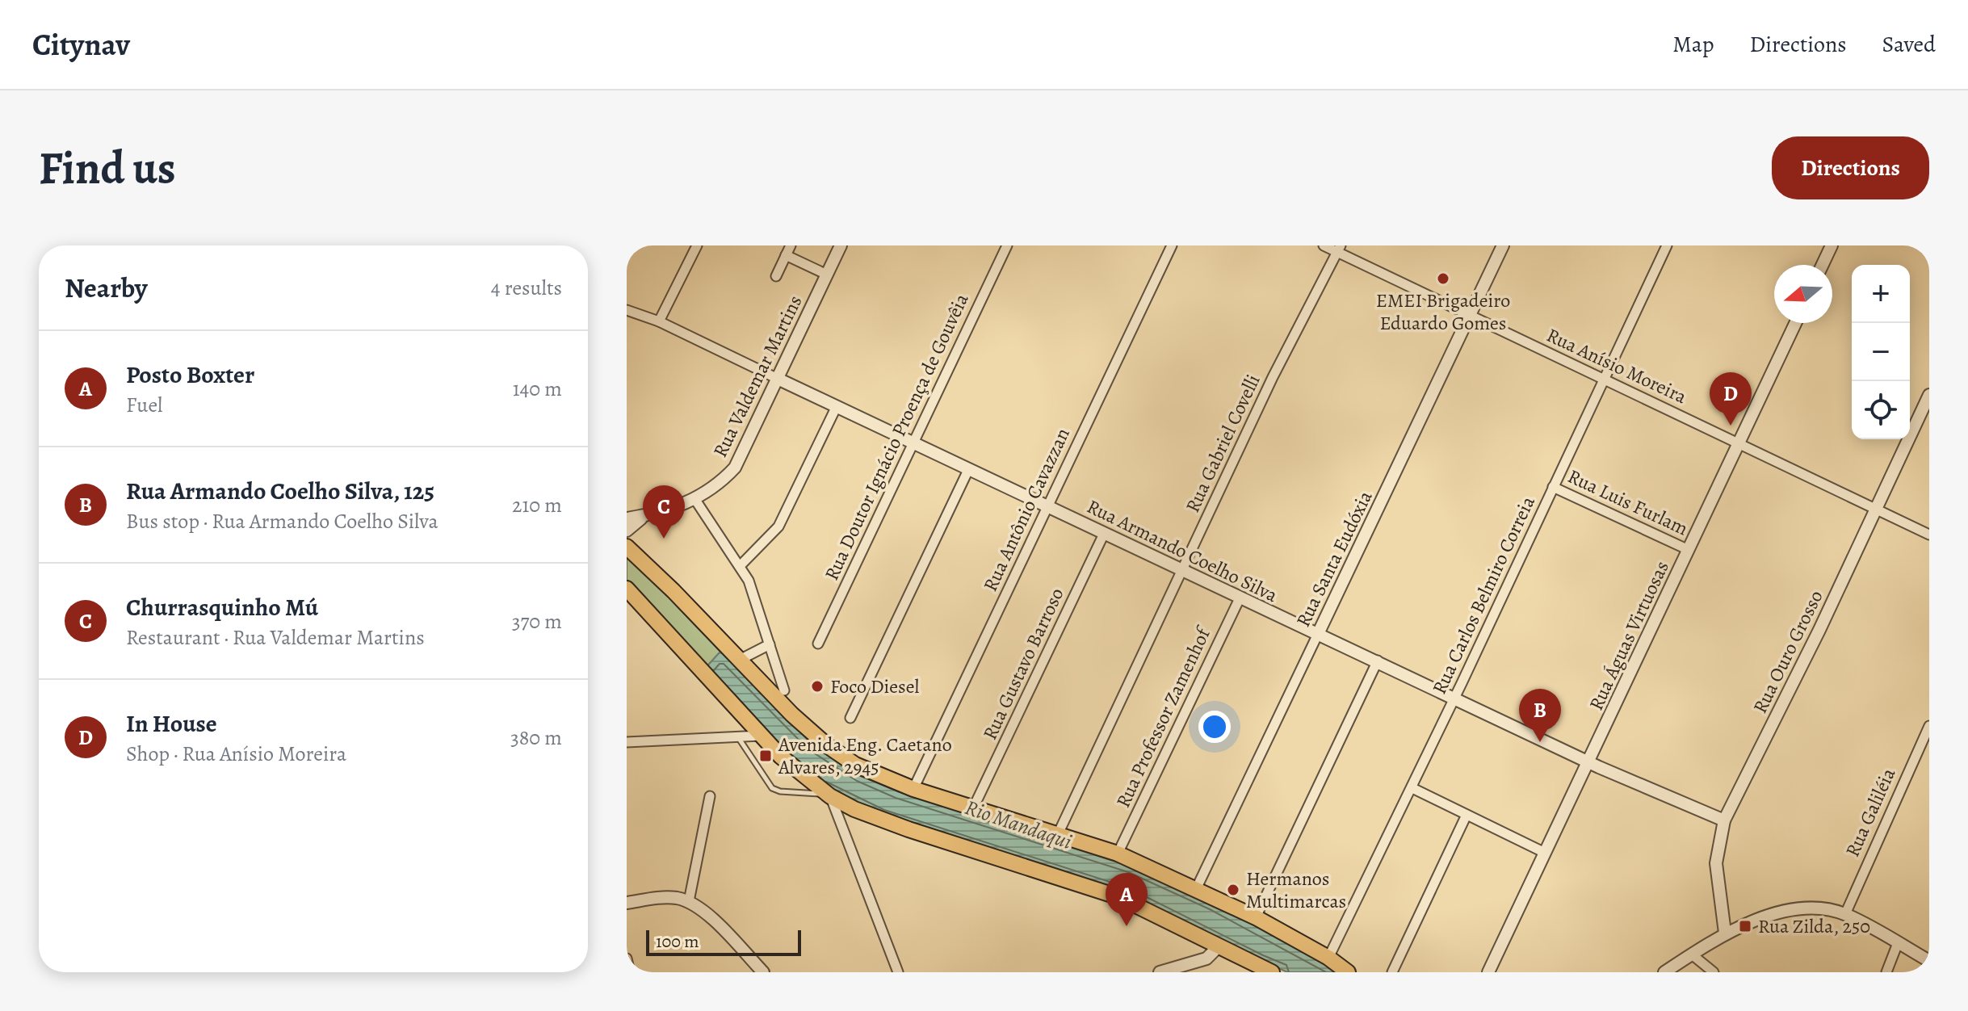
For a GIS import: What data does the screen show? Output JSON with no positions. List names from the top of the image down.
{
  "streets": {
    "street": [
      "Rua Anísio Moreira",
      "Rua Valdemar Martins",
      "Rua Doutor Ignácio Proença de Gouvêia",
      "Rua Gabriel Covelli",
      "Rua Luis Furlam",
      "Rua Antônio Cavazzan",
      "Rua Armando Coelho Silva",
      "Rua Santa Eudóxia",
      "Rua Carlos Belmiro Correia",
      "Rua Águas Virtuosas",
      "Rua Ouro Grosso",
      "Rua Gustavo Barroso",
      "Rua Professor Zamenhof",
      "Rua Galiléia"
    ]
  },
  "crossings": [
    ["Rua Anísio Moreira", "Rua Gabriel Covelli"],
    ["Rua Anísio Moreira", "Rua Santa Eudóxia"],
    ["Rua Anísio Moreira", "Rua Carlos Belmiro Correia"],
    ["Rua Anísio Moreira", "Rua Águas Virtuosas"],
    ["Rua Anísio Moreira", "Rua Ouro Grosso"],
    ["Rua Valdemar Martins", "Rua Armando Coelho Silva"],
    ["Rua Doutor Ignácio Proença de Gouvêia", "Rua Armando Coelho Silva"],
    ["Rua Gabriel Covelli", "Rua Armando Coelho Silva"],
    ["Rua Luis Furlam", "Rua Carlos Belmiro Correia"],
    ["Rua Luis Furlam", "Rua Águas Virtuosas"],
    ["Rua Antônio Cavazzan", "Rua Armando Coelho Silva"],
    ["Rua Armando Coelho Silva", "Rua Santa Eudóxia"],
    ["Rua Armando Coelho Silva", "Rua Carlos Belmiro Correia"],
    ["Rua Armando Coelho Silva", "Rua Águas Virtuosas"],
    ["Rua Armando Coelho Silva", "Rua Ouro Grosso"],
    ["Rua Armando Coelho Silva", "Rua Gustavo Barroso"],
    ["Rua Armando Coelho Silva", "Rua Professor Zamenhof"]
  ],
  "water": ["Rio Mandaqui"],
  "places": {
    "other": ["EMEI Brigadeiro Eduardo Gomes", "Foco Diesel", "Hermanos Multimarcas"],
    "transit": ["Avenida Eng. Caetano Alvares, 2945", "Rua Zilda, 250"]
  },
  "scale_bar": "100 m",
  "north": "left",
  "page": {
    "header": "Citynav",
    "nav": ["Map", "Directions", "Saved"],
    "buttons": "Directions",
    "title": "Find us",
    "heading": ["Nearby", "4 results"],
    "map_buttons": ["+", "−"],
    "list": [
      {
        "mark": "A",
        "name": "Posto Boxter",
        "note": "Fuel",
        "value": "140 m"
      },
      {
        "mark": "B",
        "name": "Rua Armando Coelho Silva, 125",
        "note": "Bus stop · Rua Armando Coelho Silva",
        "value": "210 m"
      },
      {
        "mark": "C",
        "name": "Churrasquinho Mú",
        "note": "Restaurant · Rua Valdemar Martins",
        "value": "370 m"
      },
      {
        "mark": "D",
        "name": "In House",
        "note": "Shop · Rua Anísio Moreira",
        "value": "380 m"
      }
    ],
    "pins": [
      "D",
      "C",
      "B",
      "A"
    ],
    "scale": "100 m"
  }
}
